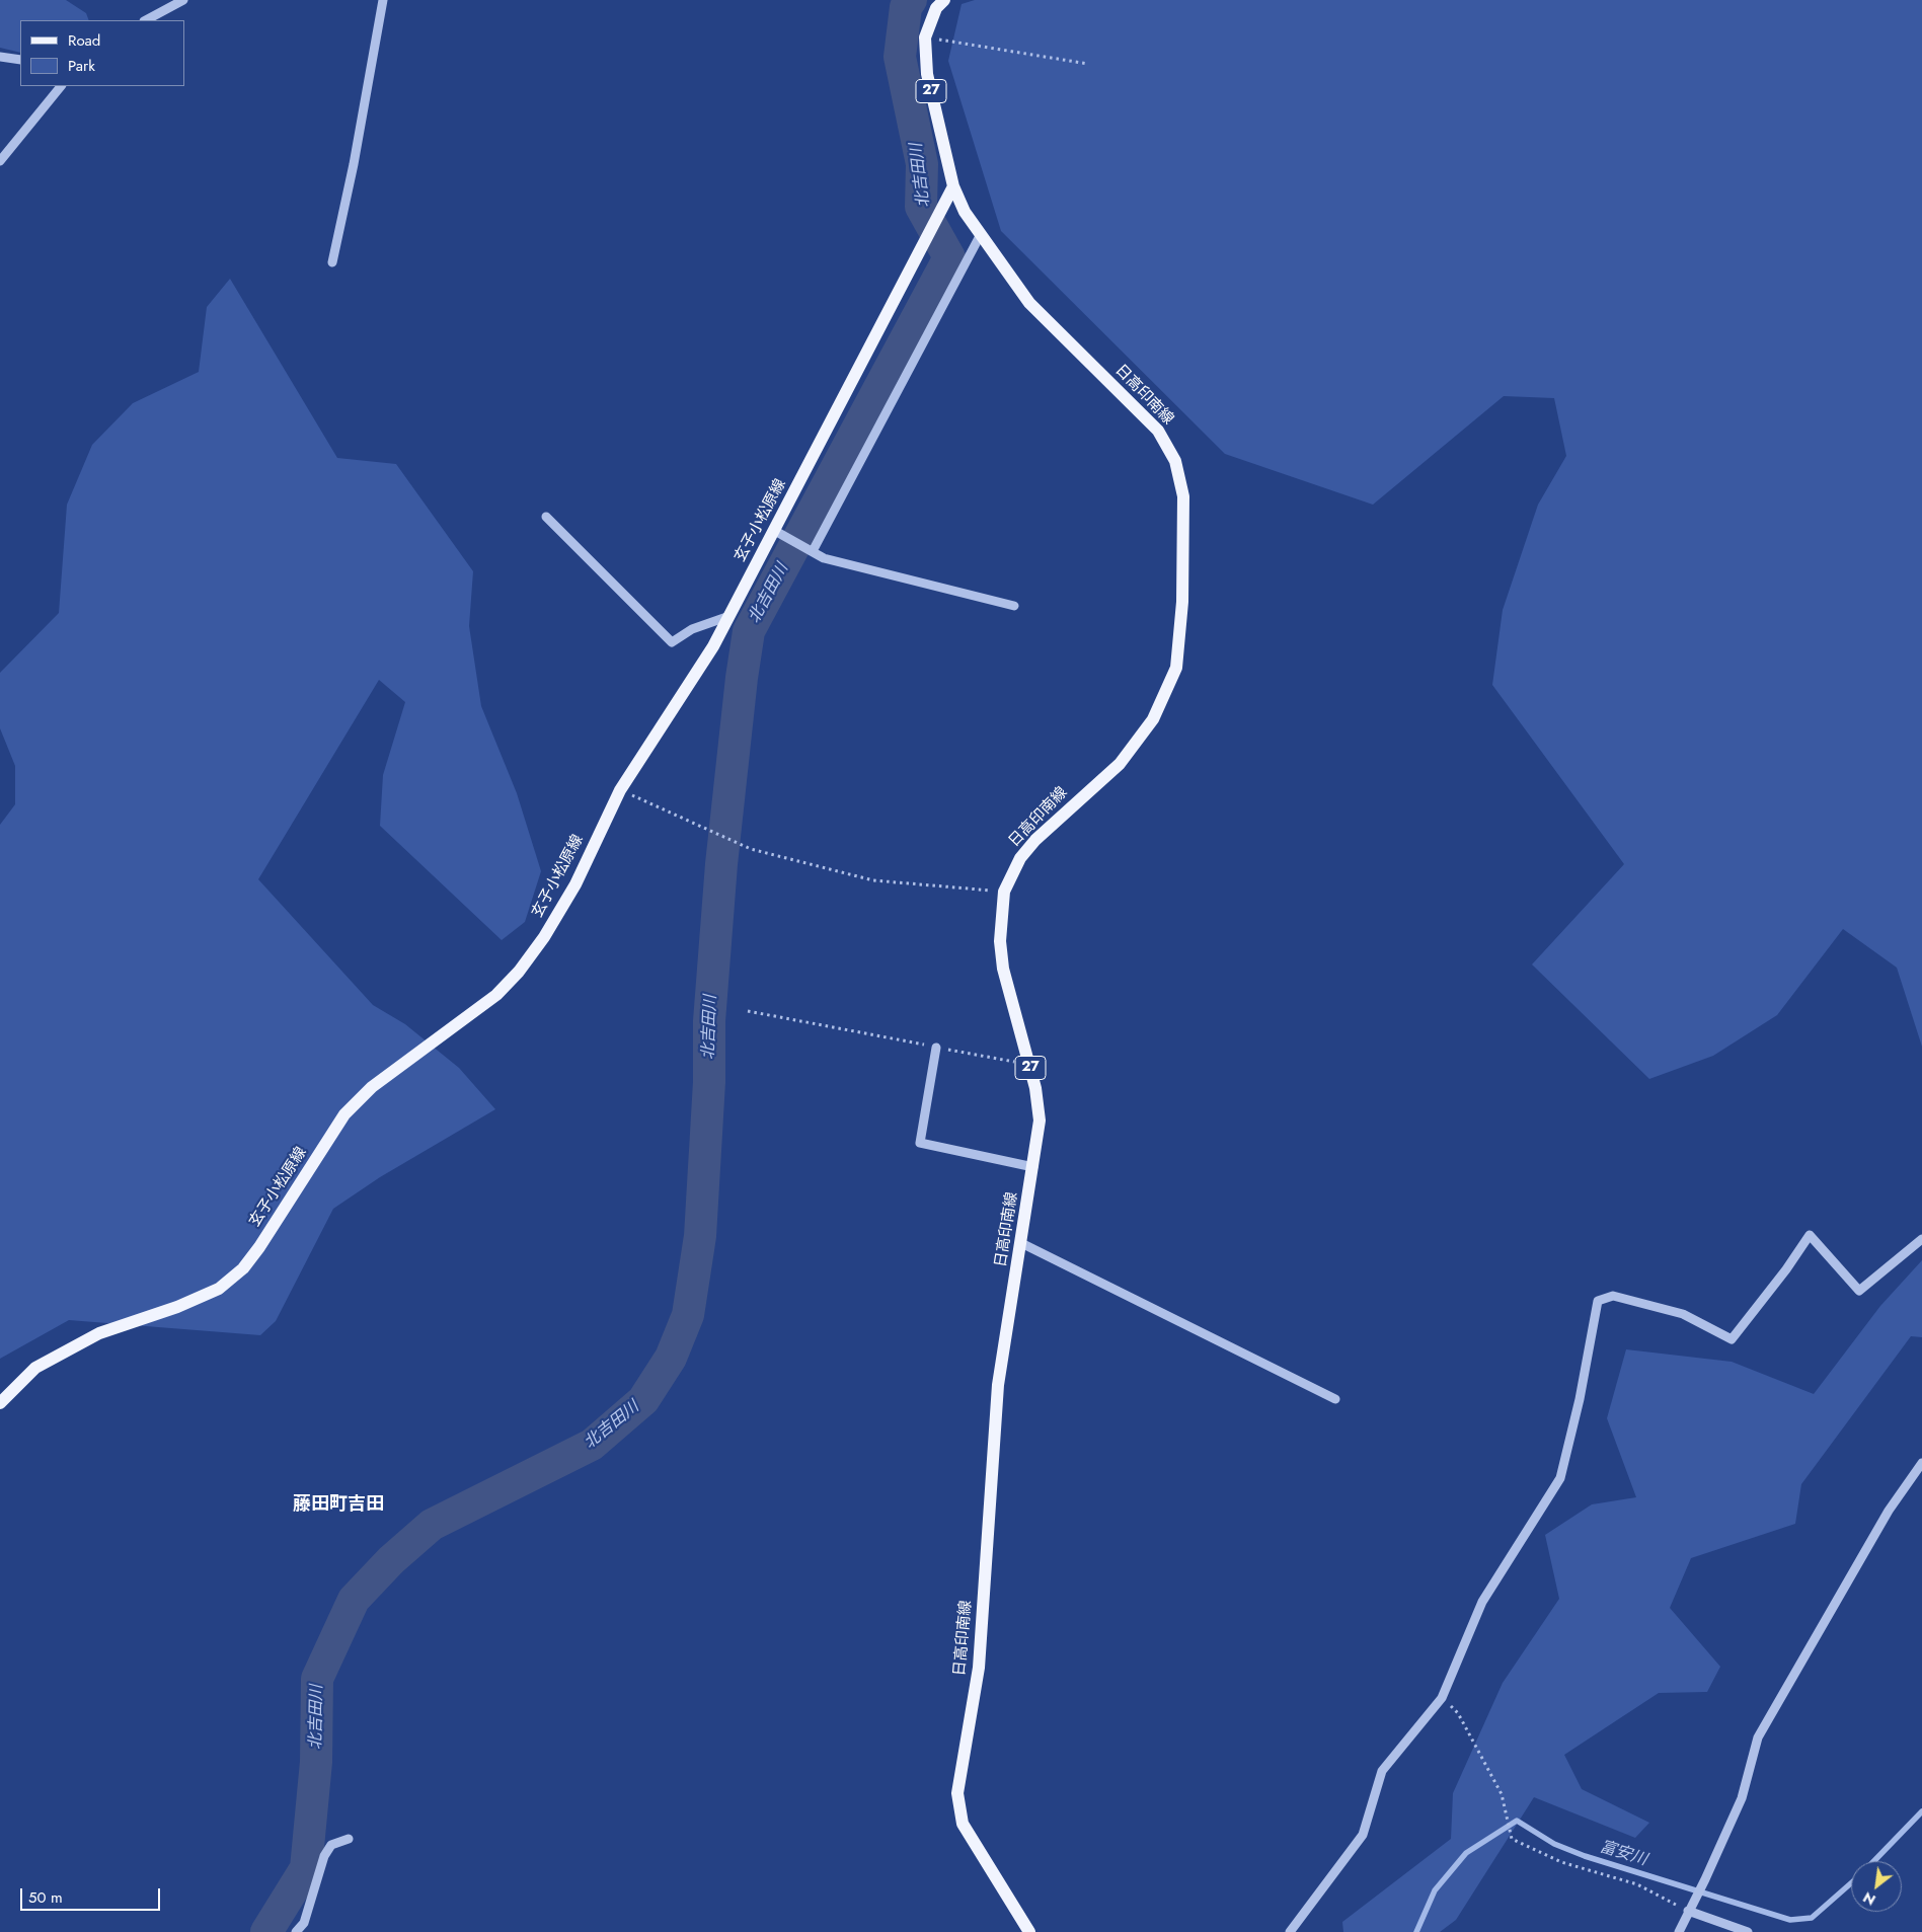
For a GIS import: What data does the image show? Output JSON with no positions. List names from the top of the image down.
{
  "streets": {
    "main road": ["27", "日高印南線", "玄子小松原線"]
  },
  "crossings": [
    ["日高印南線", "玄子小松原線"]
  ],
  "districts": ["藤田町吉田"],
  "water": ["北吉田川", "富安川"],
  "legend": ["Road", "Park"],
  "scale_bar": "50 m",
  "north": "bottom left"
}
